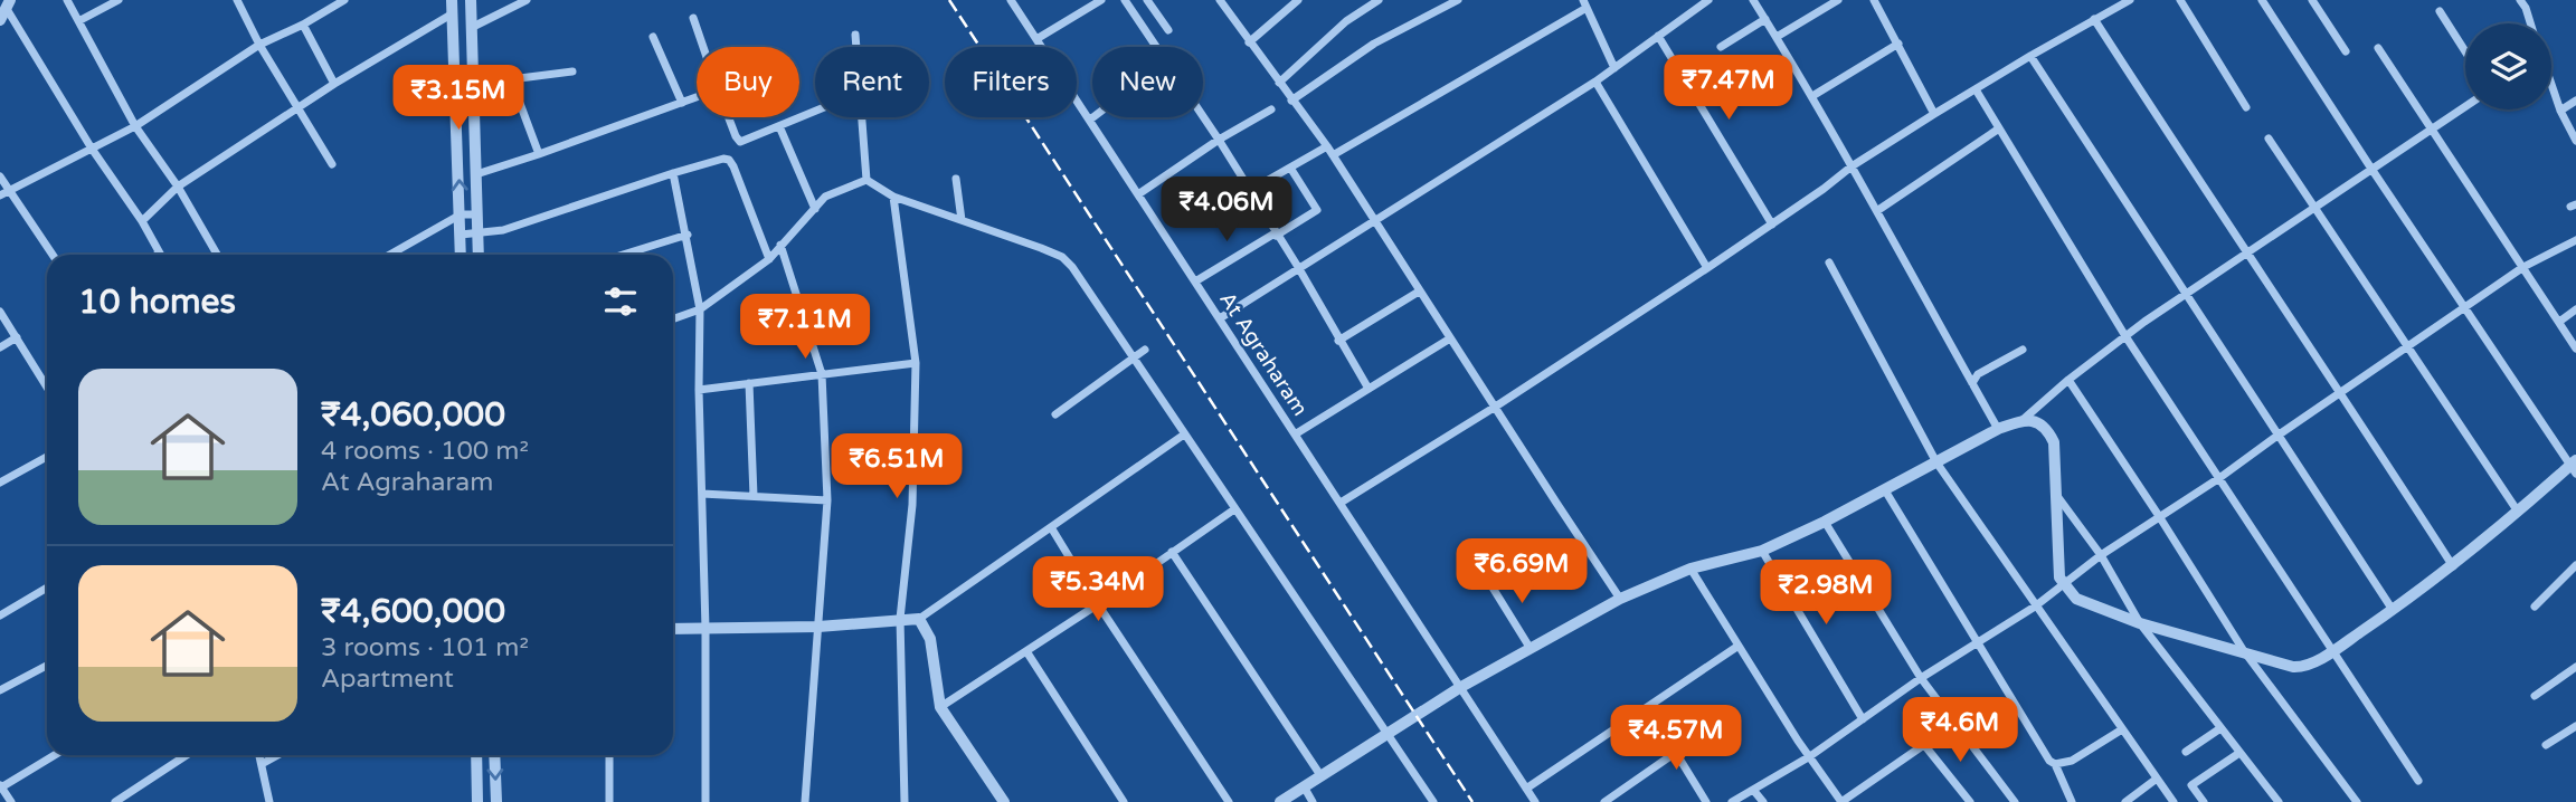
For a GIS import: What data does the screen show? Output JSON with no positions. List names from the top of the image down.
{
  "streets": {
    "street": ["At Agraharam"]
  },
  "page": {
    "chip": [
      "Buy",
      "Rent",
      "Filters",
      "New"
    ],
    "price": [
      "₹7.47M",
      "₹3.15M",
      "₹4.06M",
      "₹7.11M",
      "₹6.51M",
      "₹6.69M",
      "₹5.34M",
      "₹2.98M",
      "₹4.6M",
      "₹4.57M"
    ],
    "heading": "10 homes",
    "list": [
      {
        "name": "₹4,060,000",
        "note": "4 rooms · 100 m² · At Agraharam"
      },
      {
        "name": "₹4,600,000",
        "note": "3 rooms · 101 m² · Apartment"
      }
    ]
  }
}
